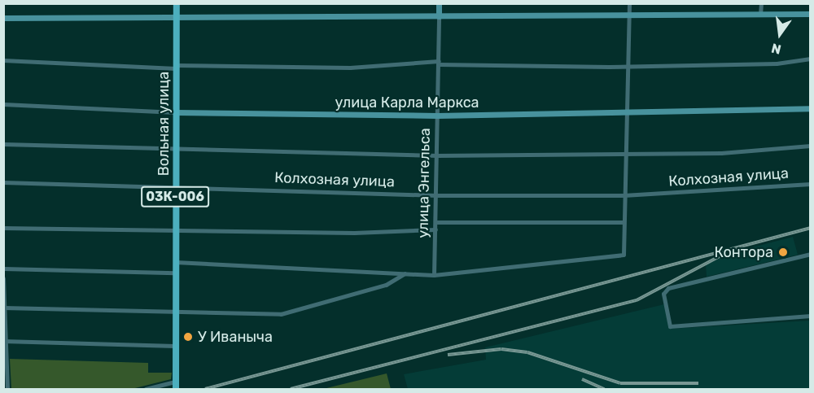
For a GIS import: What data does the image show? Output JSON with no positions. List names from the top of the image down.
{
  "streets": {
    "main road": ["Вольная улица", "03К-006"],
    "street": ["улица Карла Маркса", "Колхозная улица", "улица Энгельса"]
  },
  "crossings": [
    ["улица Карла Маркса", "Вольная улица"],
    ["улица Карла Маркса", "улица Энгельса"],
    ["Вольная улица", "Колхозная улица"],
    ["Колхозная улица", "улица Энгельса"]
  ],
  "places": ["Контора", "У Иваныча"],
  "north": "bottom"
}
